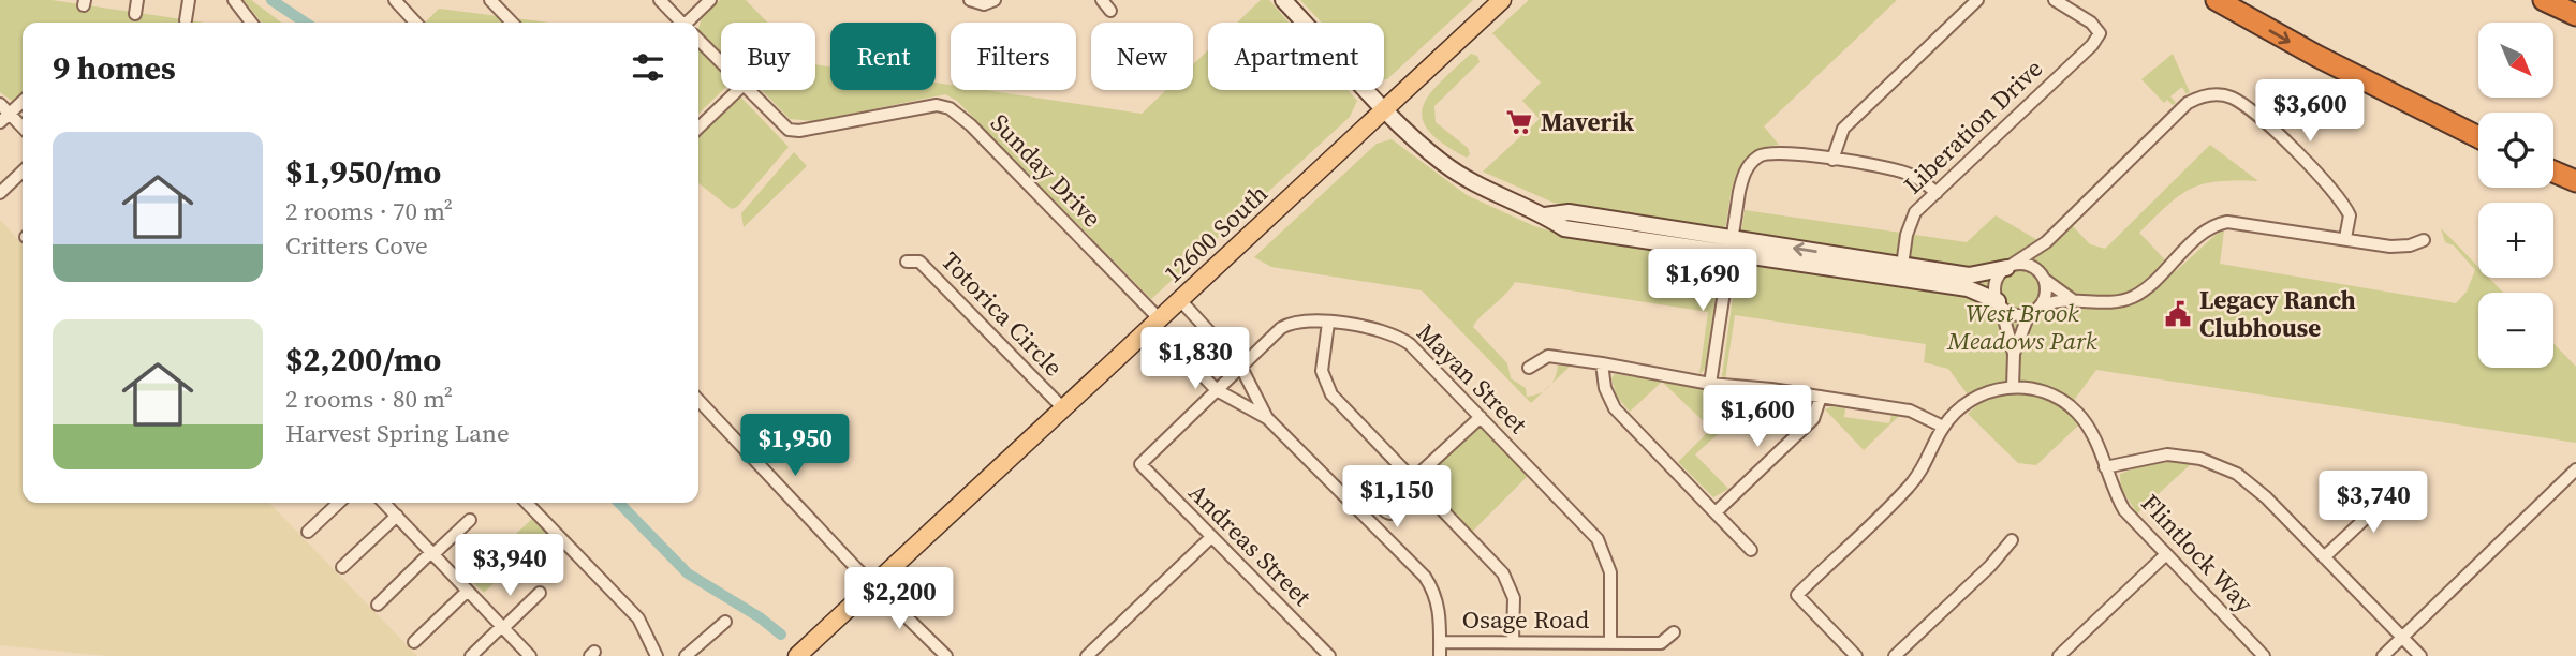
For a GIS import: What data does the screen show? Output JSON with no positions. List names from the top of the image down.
{
  "streets": {
    "main road": ["12600 South"],
    "street": [
      "Liberation Drive",
      "Sunday Drive",
      "Totorica Circle",
      "Mayan Street",
      "Andreas Street",
      "Flintlock Way",
      "Osage Road"
    ]
  },
  "crossings": [
    ["Sunday Drive", "12600 South"],
    ["12600 South", "Totorica Circle"],
    ["Mayan Street", "Andreas Street"],
    ["Mayan Street", "Osage Road"]
  ],
  "parks": ["West Brook Meadows Park"],
  "places": {
    "supermarket": ["Maverik"],
    "public building": ["Legacy Ranch Clubhouse"]
  },
  "north": "bottom right",
  "page": {
    "map_buttons": ["+", "−"],
    "chip": [
      "Buy",
      "Rent",
      "Filters",
      "New",
      "Apartment"
    ],
    "heading": "9 homes",
    "price": [
      "$3,600",
      "$1,690",
      "$1,830",
      "$1,600",
      "$1,950",
      "$1,150",
      "$3,740",
      "$3,940",
      "$2,200"
    ],
    "list": [
      {
        "name": "$1,950/mo",
        "note": "2 rooms · 70 m² · Critters Cove"
      },
      {
        "name": "$2,200/mo",
        "note": "2 rooms · 80 m² · Harvest Spring Lane"
      }
    ]
  }
}
